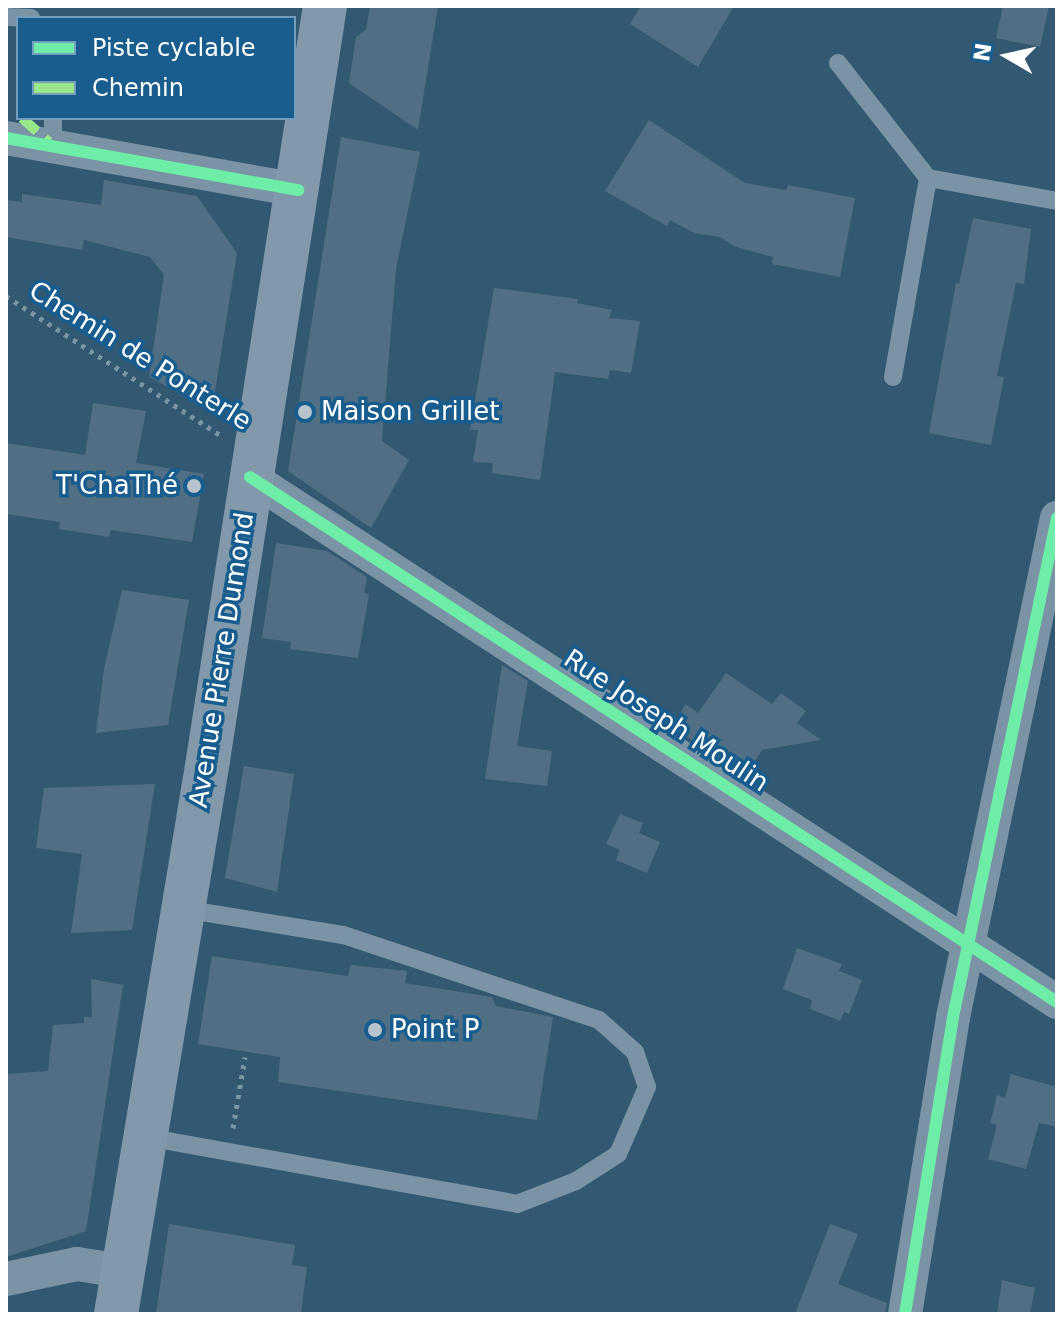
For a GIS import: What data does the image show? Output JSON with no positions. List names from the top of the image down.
{
  "streets": {
    "main road": ["Avenue Pierre Dumond"],
    "street": ["Rue Joseph Moulin"],
    "path": ["Chemin de Ponterle"]
  },
  "crossings": [
    ["Chemin de Ponterle", "Avenue Pierre Dumond"],
    ["Chemin de Ponterle", "Rue Joseph Moulin"],
    ["Avenue Pierre Dumond", "Rue Joseph Moulin"]
  ],
  "places": ["Maison Grillet", "T'ChaThé", "Point P"],
  "legend": ["Piste cyclable", "Chemin"],
  "north": "left"
}
